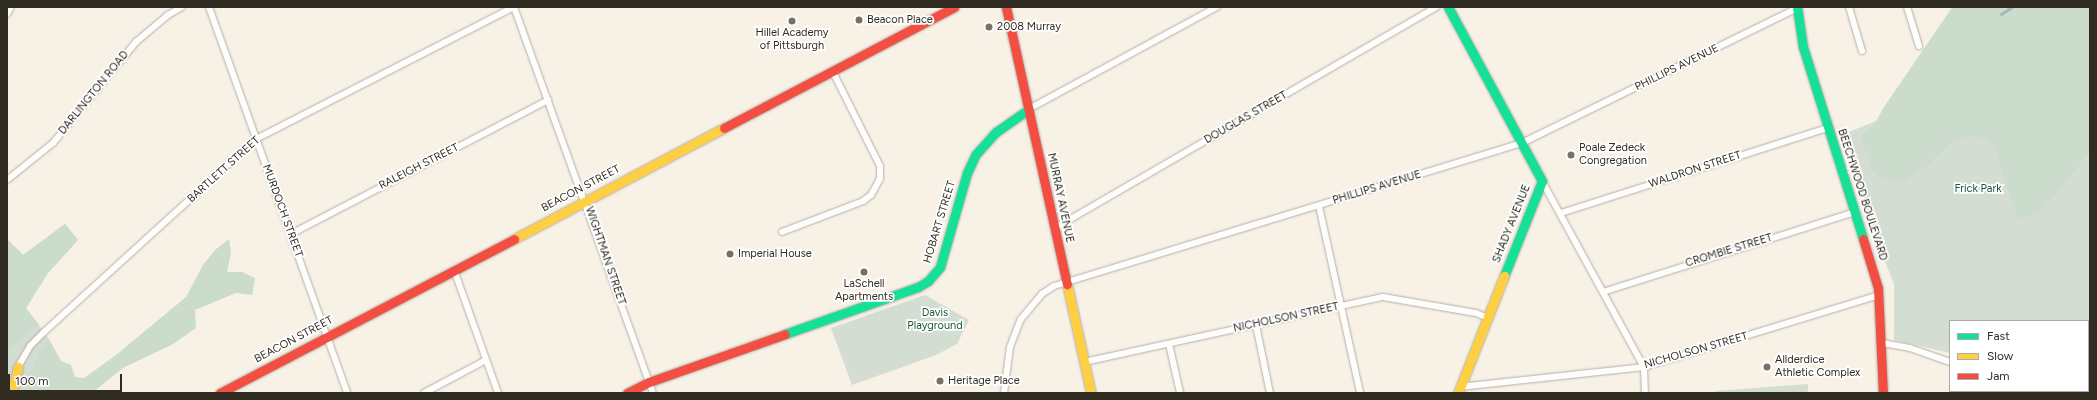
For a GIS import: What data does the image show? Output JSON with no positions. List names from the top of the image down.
{
  "streets": {
    "main road": [
      "BEACON STREET",
      "BEECHWOOD BOULEVARD",
      "MURRAY AVENUE",
      "HOBART STREET",
      "SHADY AVENUE"
    ],
    "street": [
      "PHILLIPS AVENUE",
      "DARLINGTON ROAD",
      "DOUGLAS STREET",
      "RALEIGH STREET",
      "BARTLETT STREET",
      "WALDRON STREET",
      "MURDOCH STREET",
      "CROMBIE STREET",
      "WIGHTMAN STREET",
      "NICHOLSON STREET"
    ]
  },
  "crossings": [
    ["PHILLIPS AVENUE", "BEECHWOOD BOULEVARD"],
    ["PHILLIPS AVENUE", "MURRAY AVENUE"],
    ["PHILLIPS AVENUE", "SHADY AVENUE"],
    ["DOUGLAS STREET", "MURRAY AVENUE"],
    ["RALEIGH STREET", "MURDOCH STREET"],
    ["RALEIGH STREET", "WIGHTMAN STREET"],
    ["BARTLETT STREET", "MURDOCH STREET"],
    ["BARTLETT STREET", "WIGHTMAN STREET"],
    ["WALDRON STREET", "BEECHWOOD BOULEVARD"],
    ["BEACON STREET", "MURDOCH STREET"],
    ["BEACON STREET", "WIGHTMAN STREET"],
    ["BEECHWOOD BOULEVARD", "CROMBIE STREET"],
    ["BEECHWOOD BOULEVARD", "NICHOLSON STREET"],
    ["MURRAY AVENUE", "HOBART STREET"],
    ["MURRAY AVENUE", "NICHOLSON STREET"],
    ["HOBART STREET", "WIGHTMAN STREET"],
    ["SHADY AVENUE", "NICHOLSON STREET"]
  ],
  "parks": ["Frick Park", "Davis Playground"],
  "places": [
    "Beacon Place",
    "Hillel Academy of Pittsburgh",
    "2008 Murray",
    "Poale Zedeck Congregation",
    "Imperial House",
    "LaSchell Apartments",
    "Allderdice Athletic Complex",
    "Heritage Place"
  ],
  "legend": ["Fast", "Slow", "Jam"],
  "scale_bar": "100 m"
}
